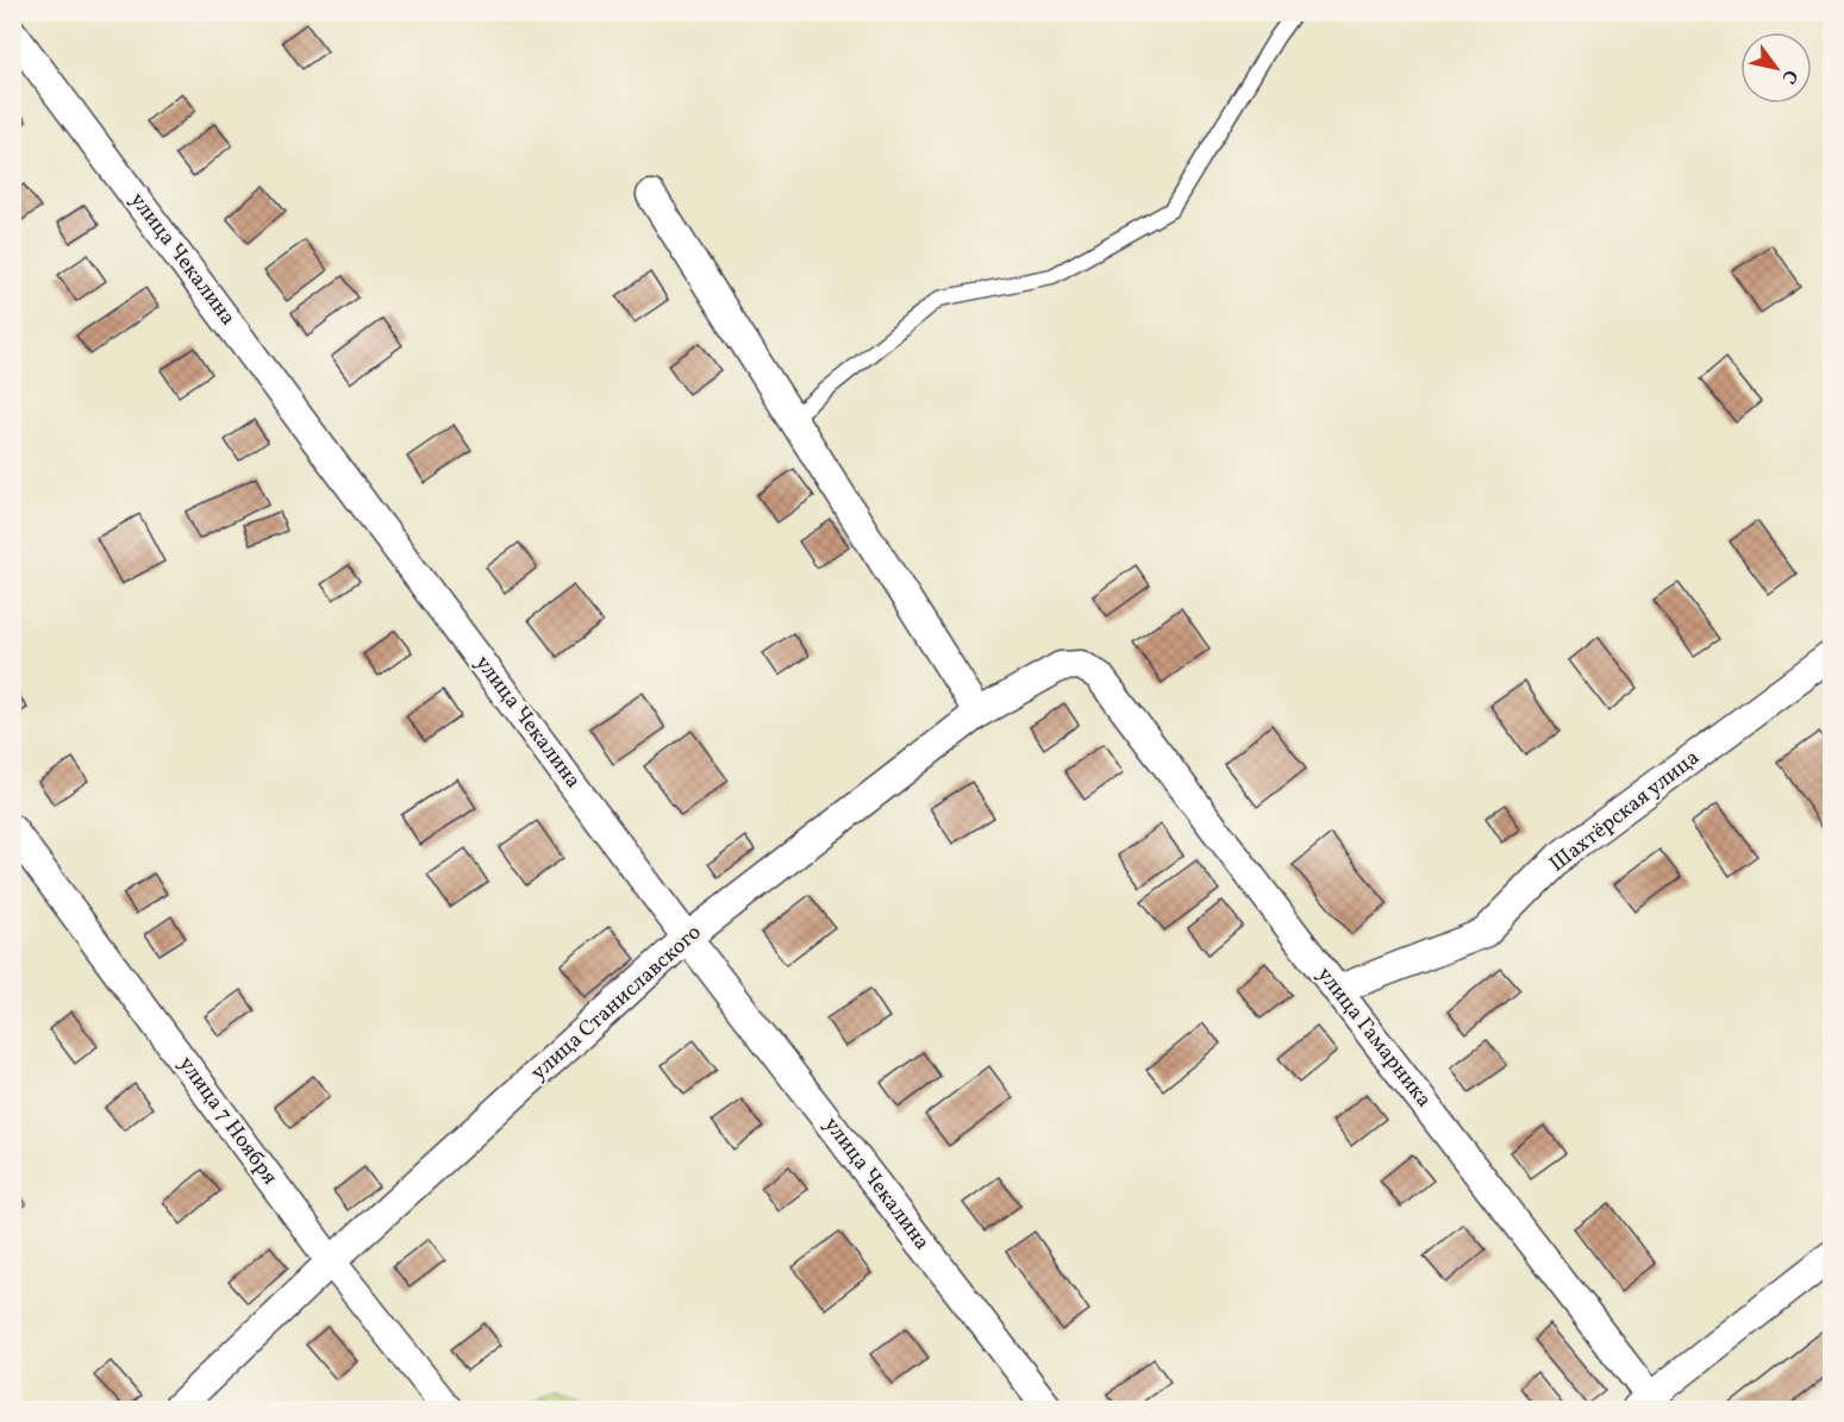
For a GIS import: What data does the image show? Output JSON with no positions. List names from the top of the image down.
{
  "streets": {
    "street": [
      "улица Чекалина",
      "Шахтёрская улица",
      "улица Станиславского",
      "улица Гамарника",
      "улица 7 Ноября"
    ]
  },
  "crossings": [
    ["улица Чекалина", "улица Станиславского"],
    ["Шахтёрская улица", "улица Гамарника"],
    ["улица Станиславского", "улица Гамарника"],
    ["улица Станиславского", "улица 7 Ноября"]
  ],
  "north": "bottom right"
}
